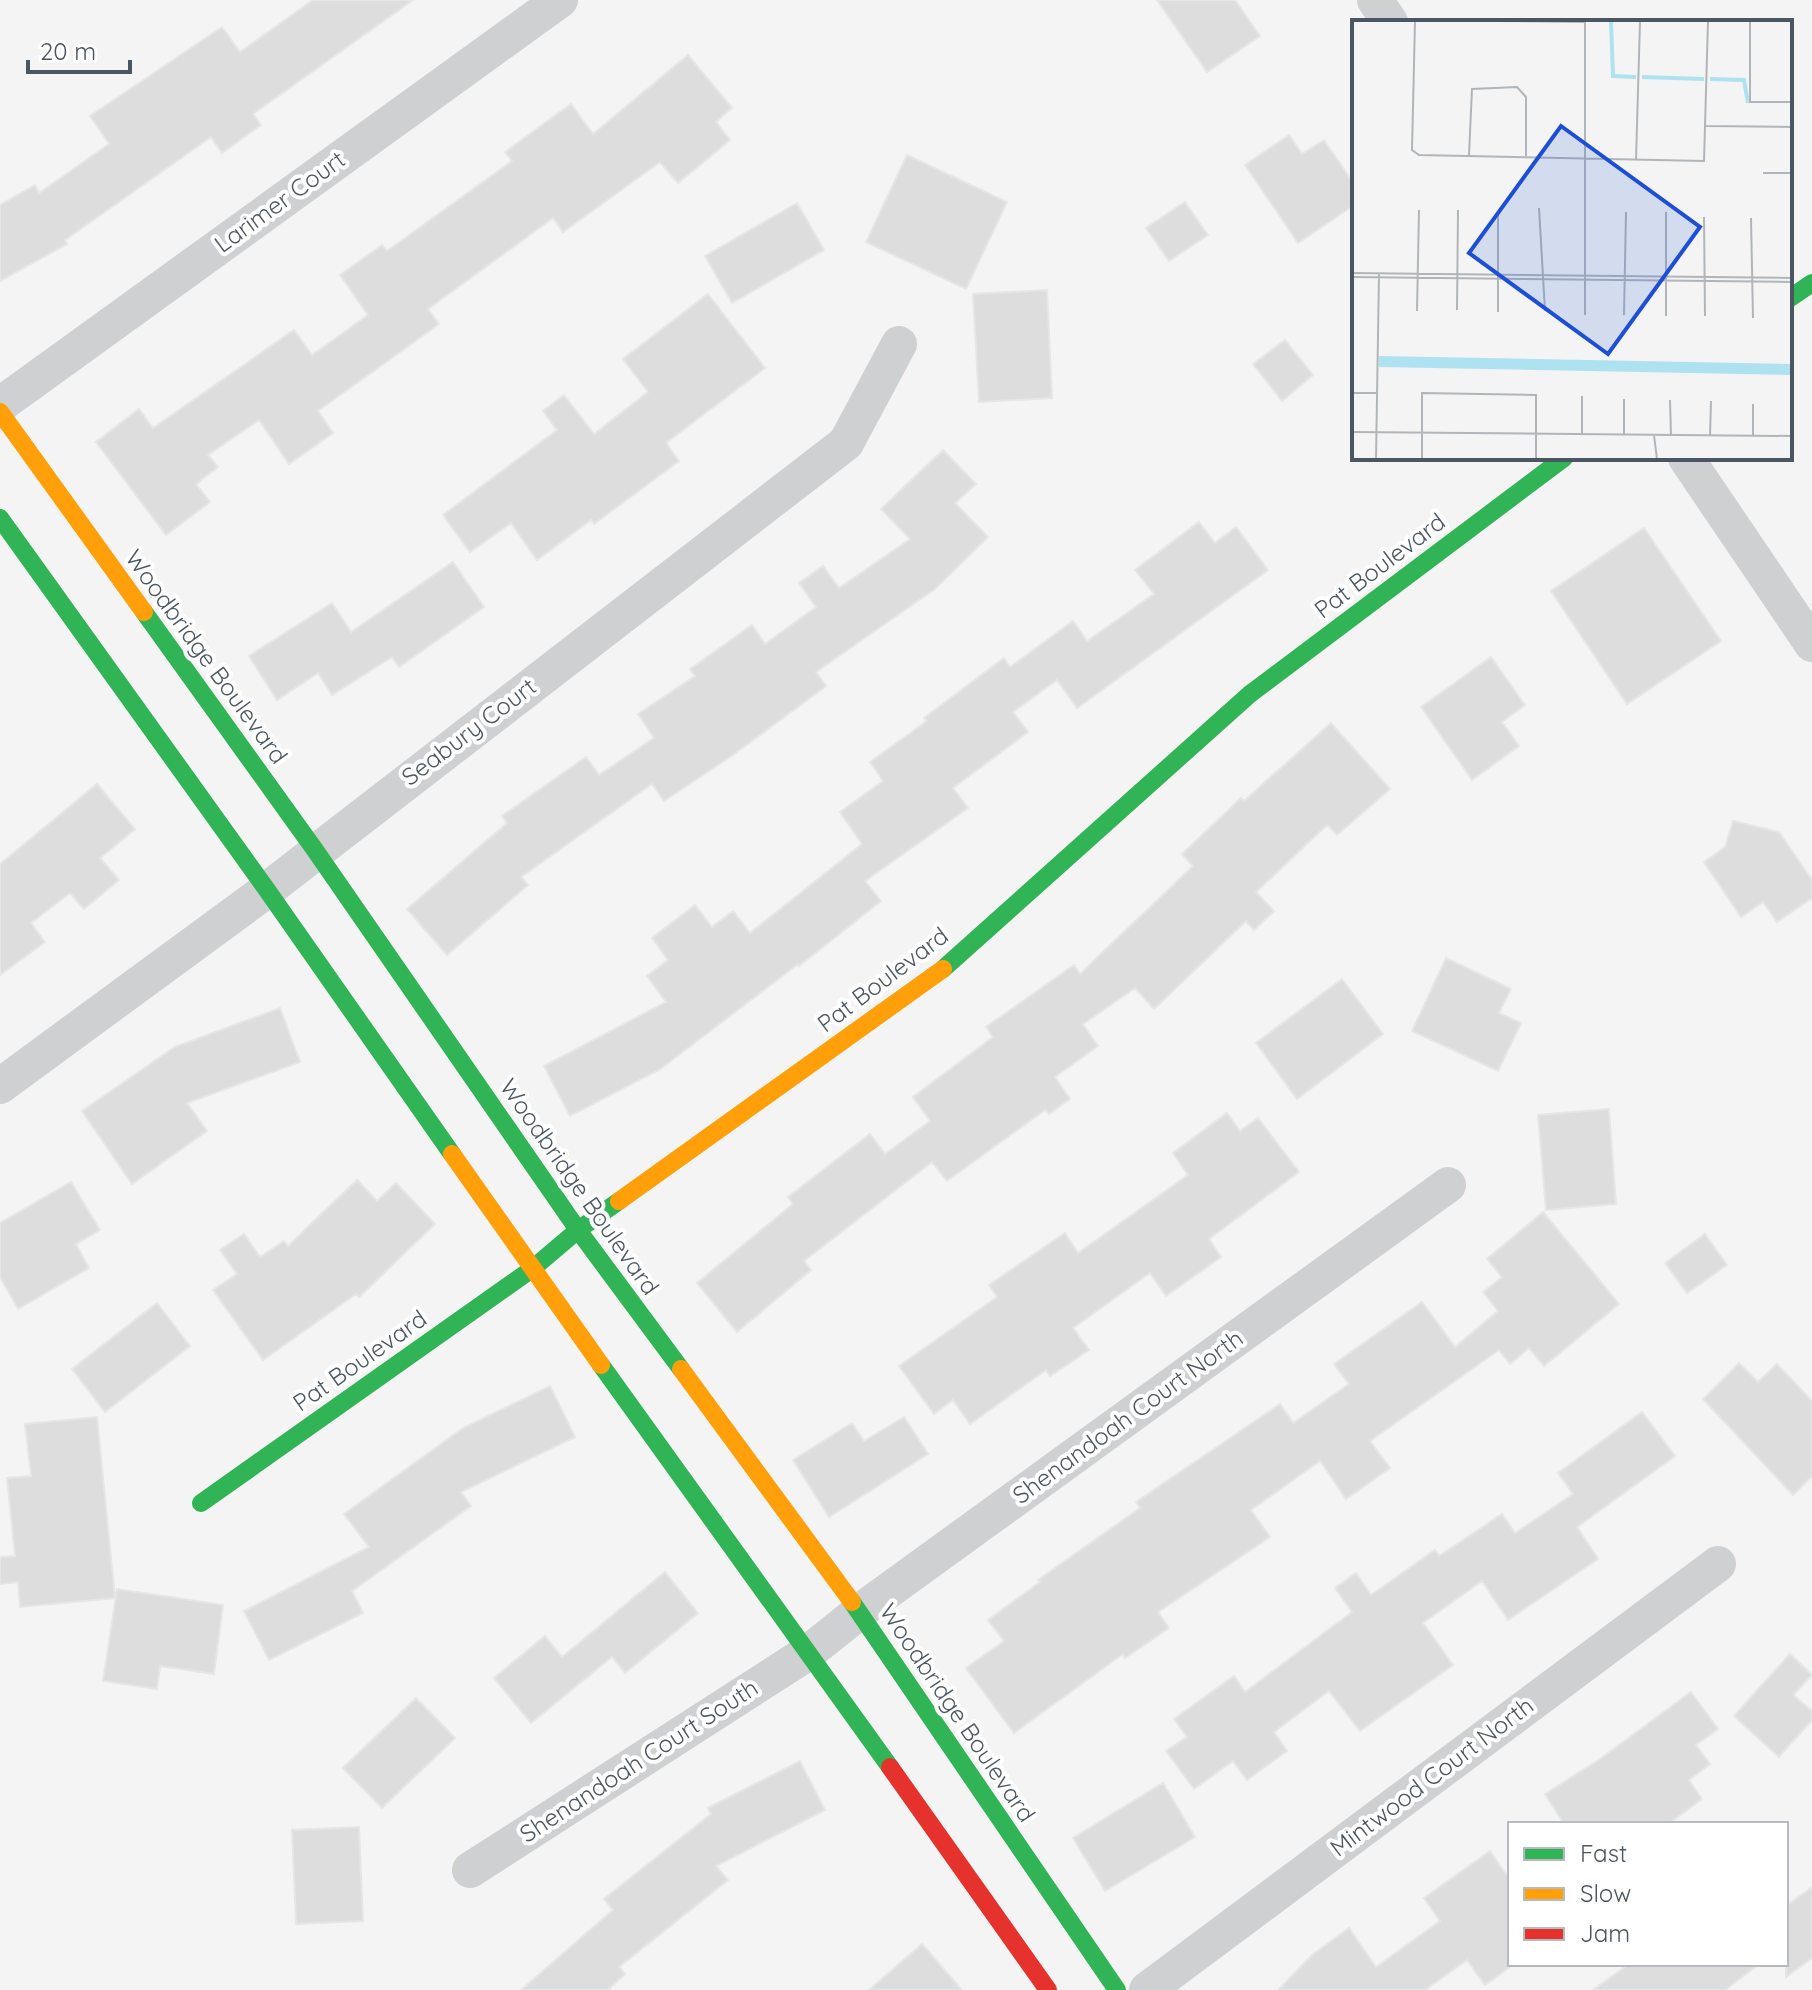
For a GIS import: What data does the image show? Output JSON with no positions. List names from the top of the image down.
{
  "streets": {
    "street": [
      "Larimer Court",
      "Pat Boulevard",
      "Woodbridge Boulevard",
      "Seabury Court",
      "Shenandoah Court North",
      "Shenandoah Court South",
      "Mintwood Court North"
    ]
  },
  "crossings": [
    ["Pat Boulevard", "Woodbridge Boulevard"],
    ["Woodbridge Boulevard", "Seabury Court"],
    ["Woodbridge Boulevard", "Shenandoah Court North"],
    ["Shenandoah Court North", "Shenandoah Court South"]
  ],
  "legend": ["Fast", "Slow", "Jam"],
  "scale_bar": "20 m"
}
